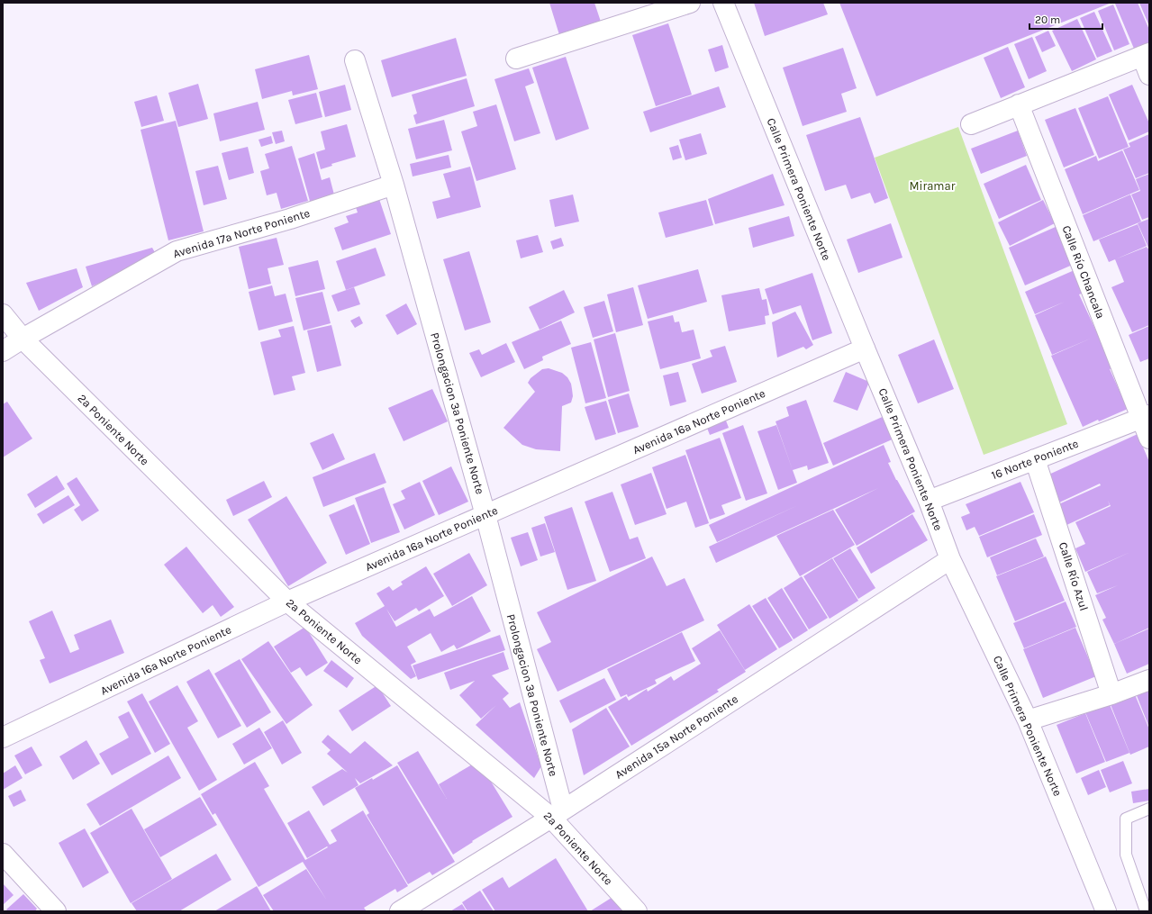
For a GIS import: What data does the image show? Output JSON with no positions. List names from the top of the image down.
{
  "streets": {
    "street": [
      "Calle Primera Poniente Norte",
      "Avenida 17a Norte Poniente",
      "Calle Río Chancala",
      "Prolongacion 3a Poniente Norte",
      "Avenida 16a Norte Poniente",
      "2a Poniente Norte",
      "16 Norte Poniente",
      "Calle Río Azul",
      "Avenida 15a Norte Poniente"
    ]
  },
  "crossings": [
    ["Calle Primera Poniente Norte", "Avenida 16a Norte Poniente"],
    ["Calle Primera Poniente Norte", "16 Norte Poniente"],
    ["Calle Primera Poniente Norte", "Avenida 15a Norte Poniente"],
    ["Avenida 17a Norte Poniente", "Prolongacion 3a Poniente Norte"],
    ["Avenida 17a Norte Poniente", "2a Poniente Norte"],
    ["Calle Río Chancala", "16 Norte Poniente"],
    ["Prolongacion 3a Poniente Norte", "Avenida 16a Norte Poniente"],
    ["Prolongacion 3a Poniente Norte", "2a Poniente Norte"],
    ["Prolongacion 3a Poniente Norte", "Avenida 15a Norte Poniente"],
    ["Avenida 16a Norte Poniente", "2a Poniente Norte"],
    ["2a Poniente Norte", "Avenida 15a Norte Poniente"],
    ["16 Norte Poniente", "Calle Río Azul"]
  ],
  "parks": ["Miramar"],
  "scale_bar": "20 m"
}
